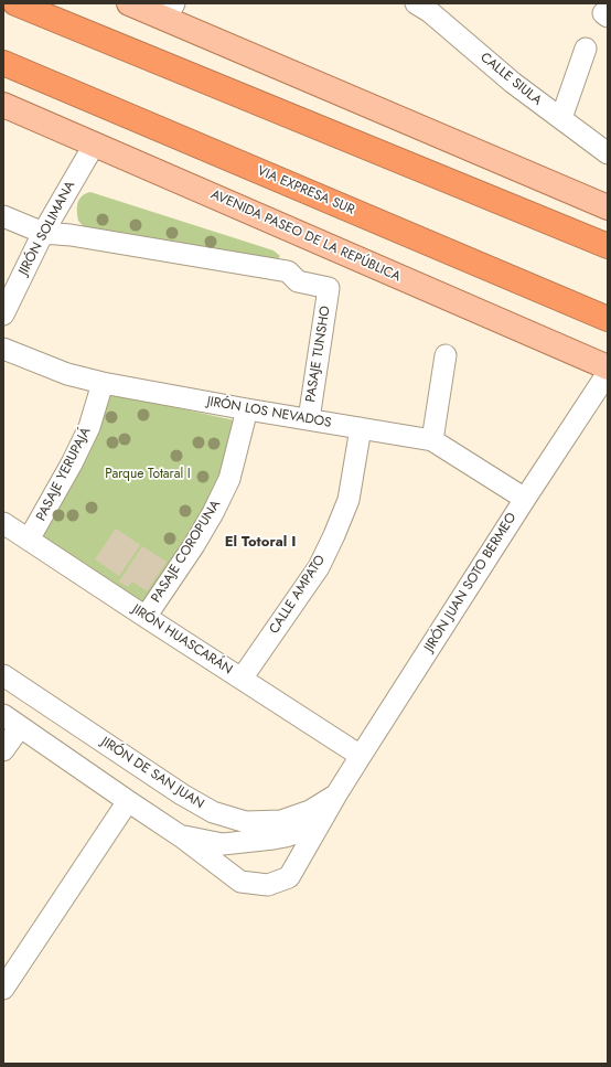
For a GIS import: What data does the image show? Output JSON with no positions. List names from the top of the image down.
{
  "streets": {
    "highway": ["VIA EXPRESA SUR"],
    "main road": ["AVENIDA PASEO DE LA REPÚBLICA"],
    "street": [
      "CALLE SIULA",
      "JIRÓN SOLIMANA",
      "PASAJE TUNSHO",
      "JIRÓN LOS NEVADOS",
      "PASAJE YERUPAJÁ",
      "PASAJE COROPUNA",
      "JIRÓN JUAN SOTO BERMEO",
      "CALLE AMPATO",
      "JIRÓN HUASCARÁN",
      "JIRÓN DE SAN JUAN"
    ]
  },
  "crossings": [
    ["JIRÓN SOLIMANA", "AVENIDA PASEO DE LA REPÚBLICA"],
    ["JIRÓN SOLIMANA", "PASAJE TUNSHO"],
    ["PASAJE TUNSHO", "JIRÓN LOS NEVADOS"],
    ["JIRÓN LOS NEVADOS", "PASAJE YERUPAJÁ"],
    ["JIRÓN LOS NEVADOS", "PASAJE COROPUNA"],
    ["JIRÓN LOS NEVADOS", "JIRÓN JUAN SOTO BERMEO"],
    ["JIRÓN LOS NEVADOS", "CALLE AMPATO"],
    ["PASAJE YERUPAJÁ", "JIRÓN HUASCARÁN"],
    ["PASAJE COROPUNA", "JIRÓN HUASCARÁN"],
    ["JIRÓN JUAN SOTO BERMEO", "JIRÓN HUASCARÁN"],
    ["JIRÓN JUAN SOTO BERMEO", "JIRÓN DE SAN JUAN"],
    ["CALLE AMPATO", "JIRÓN HUASCARÁN"]
  ],
  "districts": ["El Totoral I"],
  "parks": ["Parque Totaral I"]
}
